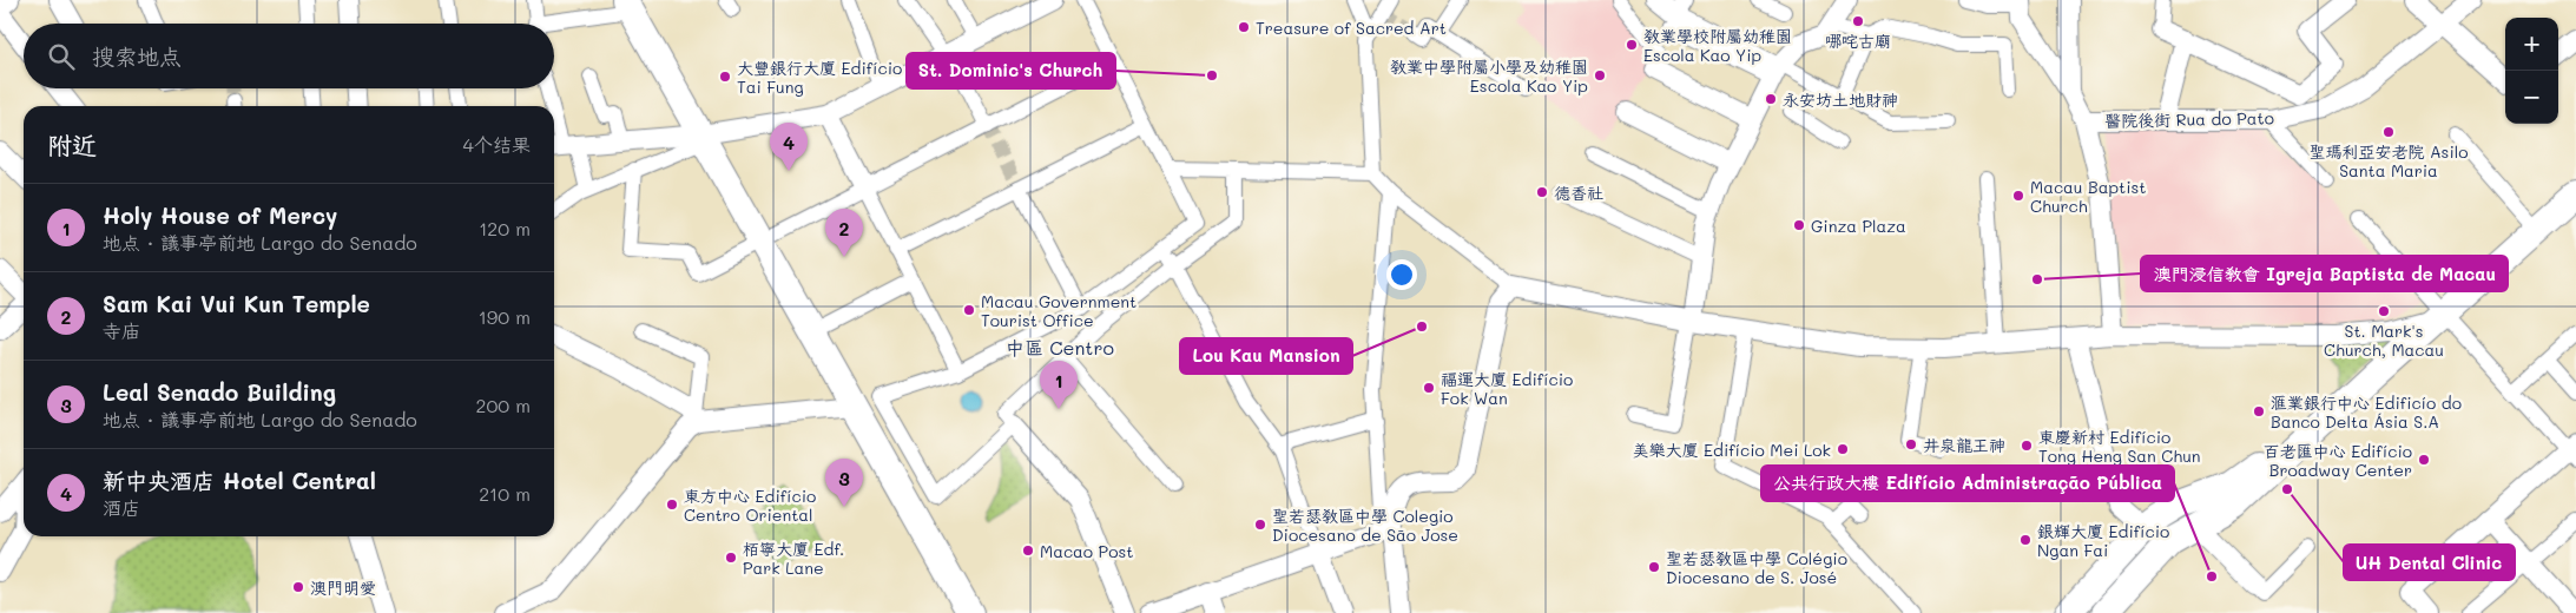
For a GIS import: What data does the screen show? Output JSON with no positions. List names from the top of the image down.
{
  "streets": {
    "street": ["醫院後街 Rua do Pato"]
  },
  "districts": ["中區 Centro"],
  "places": [
    "哪咤古廟",
    "Treasure of Sacred Art",
    "教業學校附屬幼稚園 Escola Kao Yip",
    "St. Dominic's Church",
    "教業中學附屬小學及幼稚園 Escola Kao Yip",
    "大豐銀行大廈 Edifício Tai Fung",
    "永安坊土地財神",
    "聖瑪利亞安老院 Asilo Santa Maria",
    "德香社",
    "Macau Baptist Church",
    "Ginza Plaza",
    "澳門浸信教會 Igreja Baptista de Macau",
    "Macau Government Tourist Office",
    "St. Mark's Church, Macau",
    "Lou Kau Mansion",
    "福運大廈 Edifício Fok Wan",
    "滙業銀行中心 Edificío do Banco Delta Ásia S.A",
    "井泉龍王神",
    "東慶新村 Edifício Tong Heng San Chun",
    "美樂大廈 Edifício Mei Lok",
    "百老匯中心 Edifício Broadway Center",
    "UH Dental Clinic",
    "東方中心 Edifício Centro Oriental",
    "聖若瑟教區中學 Colegio Diocesano de São Jose",
    "銀輝大廈 Edifício Ngan Fai",
    "Macao Post",
    "栢寧大廈 Edf. Park Lane",
    "聖若瑟教區中學 Colégio Diocesano de S. José",
    "公共行政大樓 Edifício Administração Pública",
    "澳門明愛"
  ],
  "page": {
    "map_buttons": ["+", "−"],
    "search": "搜索地点",
    "heading": ["附近", "4个结果"],
    "pins": [
      "4",
      "2",
      "1",
      "3"
    ],
    "list": [
      {
        "mark": "1",
        "name": "Holy House of Mercy",
        "note": "地点 · 議事亭前地 Largo do Senado",
        "value": "120 m"
      },
      {
        "mark": "2",
        "name": "Sam Kai Vui Kun Temple",
        "note": "寺庙",
        "value": "190 m"
      },
      {
        "mark": "3",
        "name": "Leal Senado Building",
        "note": "地点 · 議事亭前地 Largo do Senado",
        "value": "200 m"
      },
      {
        "mark": "4",
        "name": "新中央酒店 Hotel Central",
        "note": "酒店",
        "value": "210 m"
      }
    ]
  }
}
